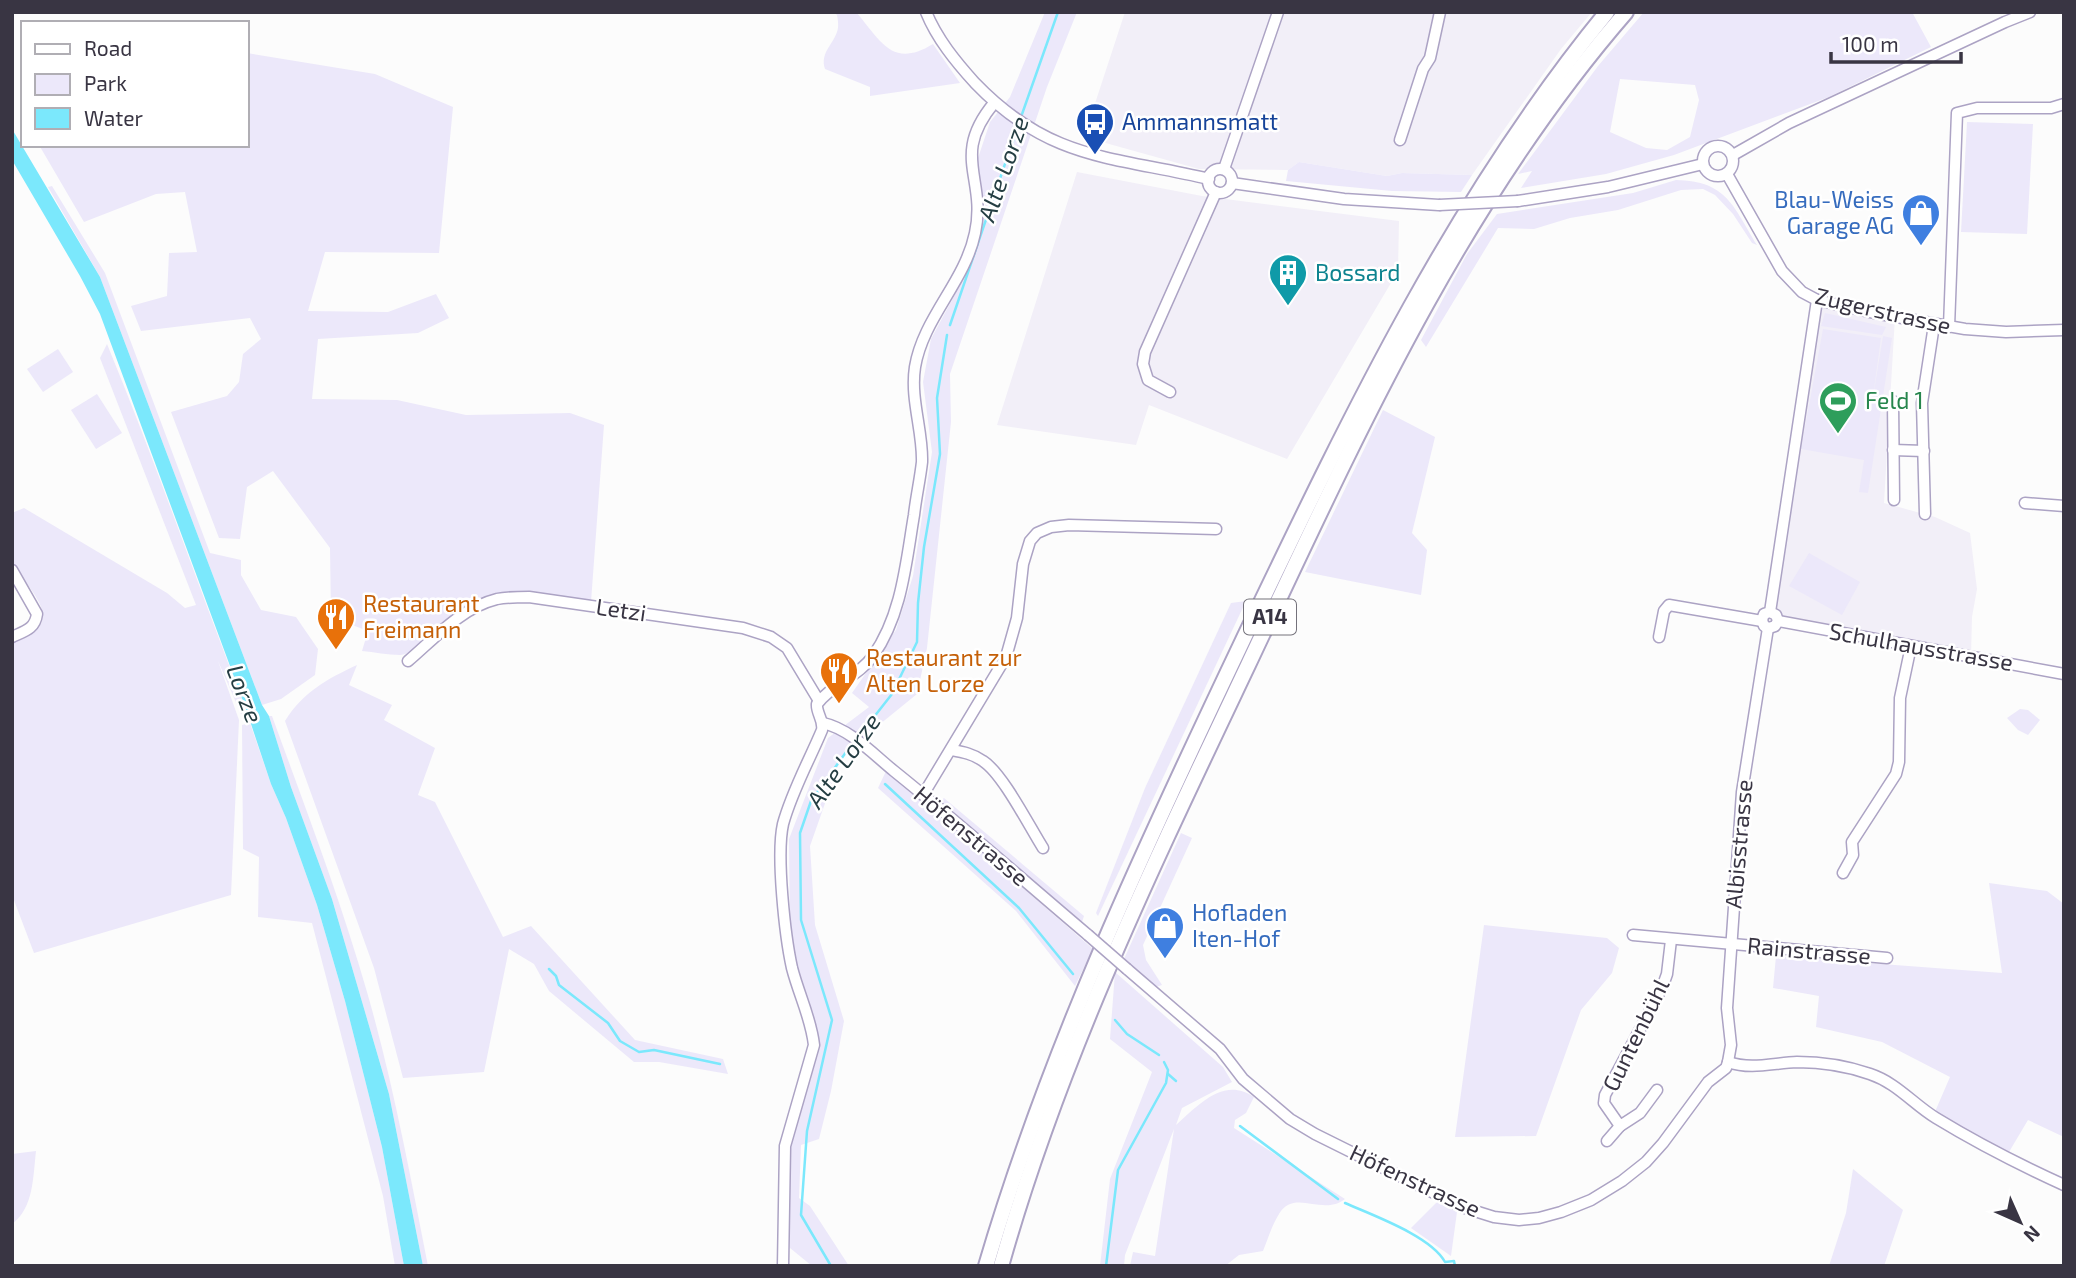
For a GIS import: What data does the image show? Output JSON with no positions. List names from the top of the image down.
{
  "streets": {
    "highway": ["A14"],
    "street": [
      "Zugerstrasse",
      "Letzi",
      "Schulhausstrasse",
      "Höfenstrasse",
      "Albisstrasse",
      "Rainstrasse",
      "Guntenbühl"
    ]
  },
  "crossings": [
    ["Schulhausstrasse", "Albisstrasse"],
    ["Höfenstrasse", "Albisstrasse"],
    ["Albisstrasse", "Rainstrasse"],
    ["Rainstrasse", "Guntenbühl"]
  ],
  "water": ["Alte Lorze", "Lorze"],
  "places": {
    "bus stop": ["Ammannsmatt"],
    "shop": ["Blau-Weiss Garage AG", "Hofladen Iten-Hof"],
    "building": ["Bossard"],
    "sports": ["Feld 1"],
    "restaurant": ["Restaurant Freimann", "Restaurant zur Alten Lorze"]
  },
  "legend": ["Road", "Park", "Water"],
  "scale_bar": "100 m",
  "north": "bottom right"
}
